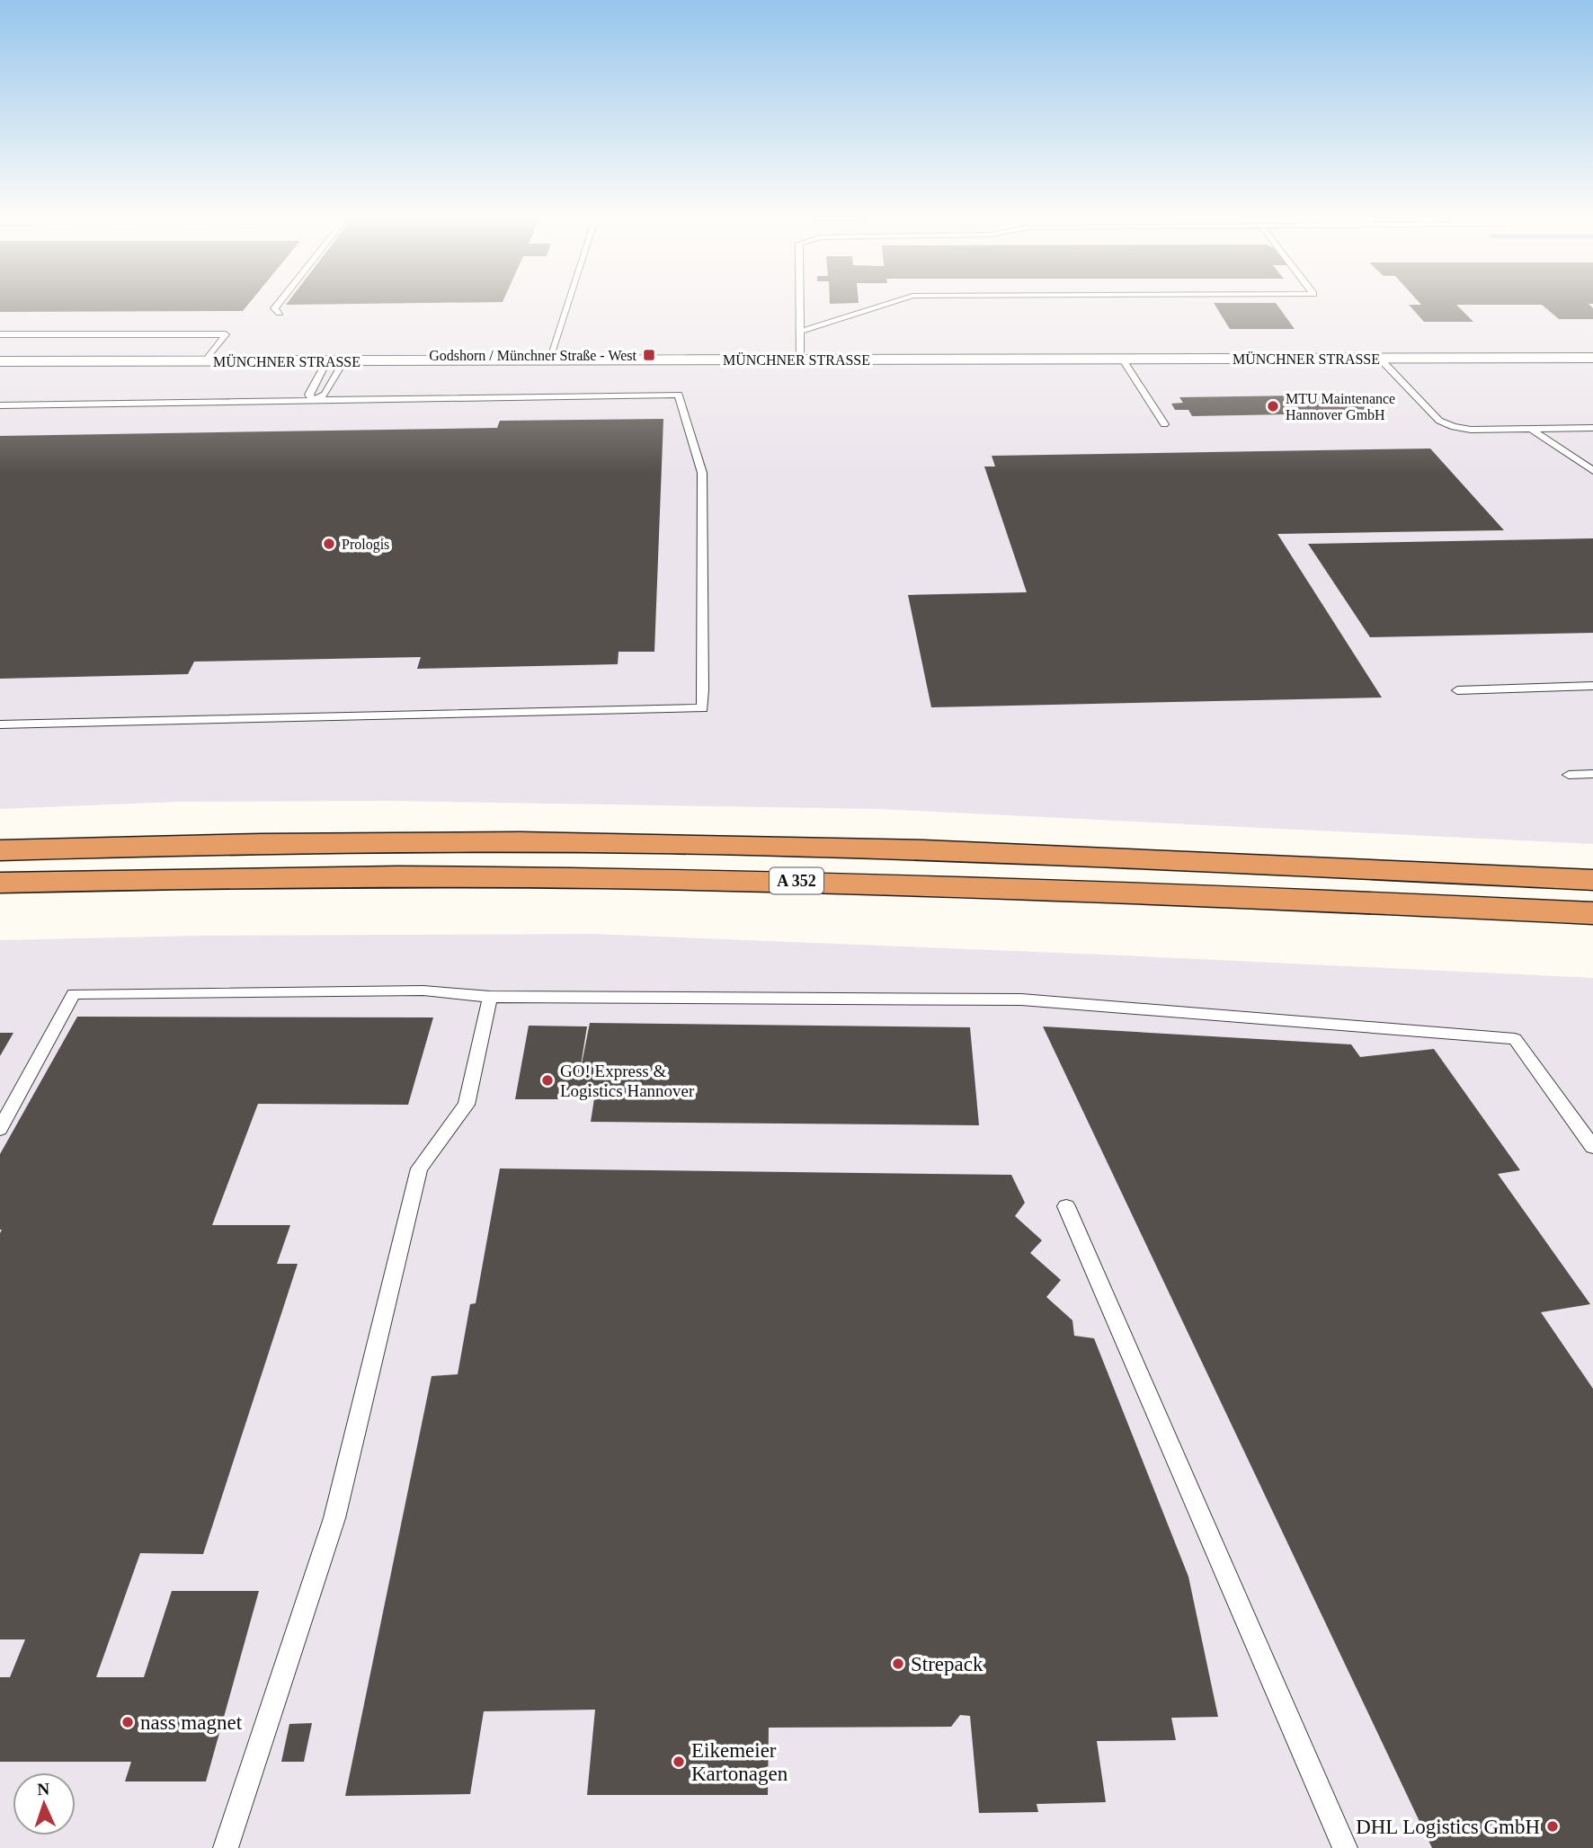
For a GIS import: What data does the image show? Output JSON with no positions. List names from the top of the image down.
{
  "streets": {
    "highway": ["A 352"],
    "street": ["MÜNCHNER STRASSE"]
  },
  "places": {
    "transit": ["Godshorn / Münchner Straße - West"],
    "other": [
      "MTU Maintenance Hannover GmbH",
      "Prologis",
      "GO! Express & Logistics Hannover",
      "Strepack",
      "nass magnet",
      "Eikemeier Kartonagen",
      "DHL Logistics GmbH"
    ]
  },
  "north": "top"
}
